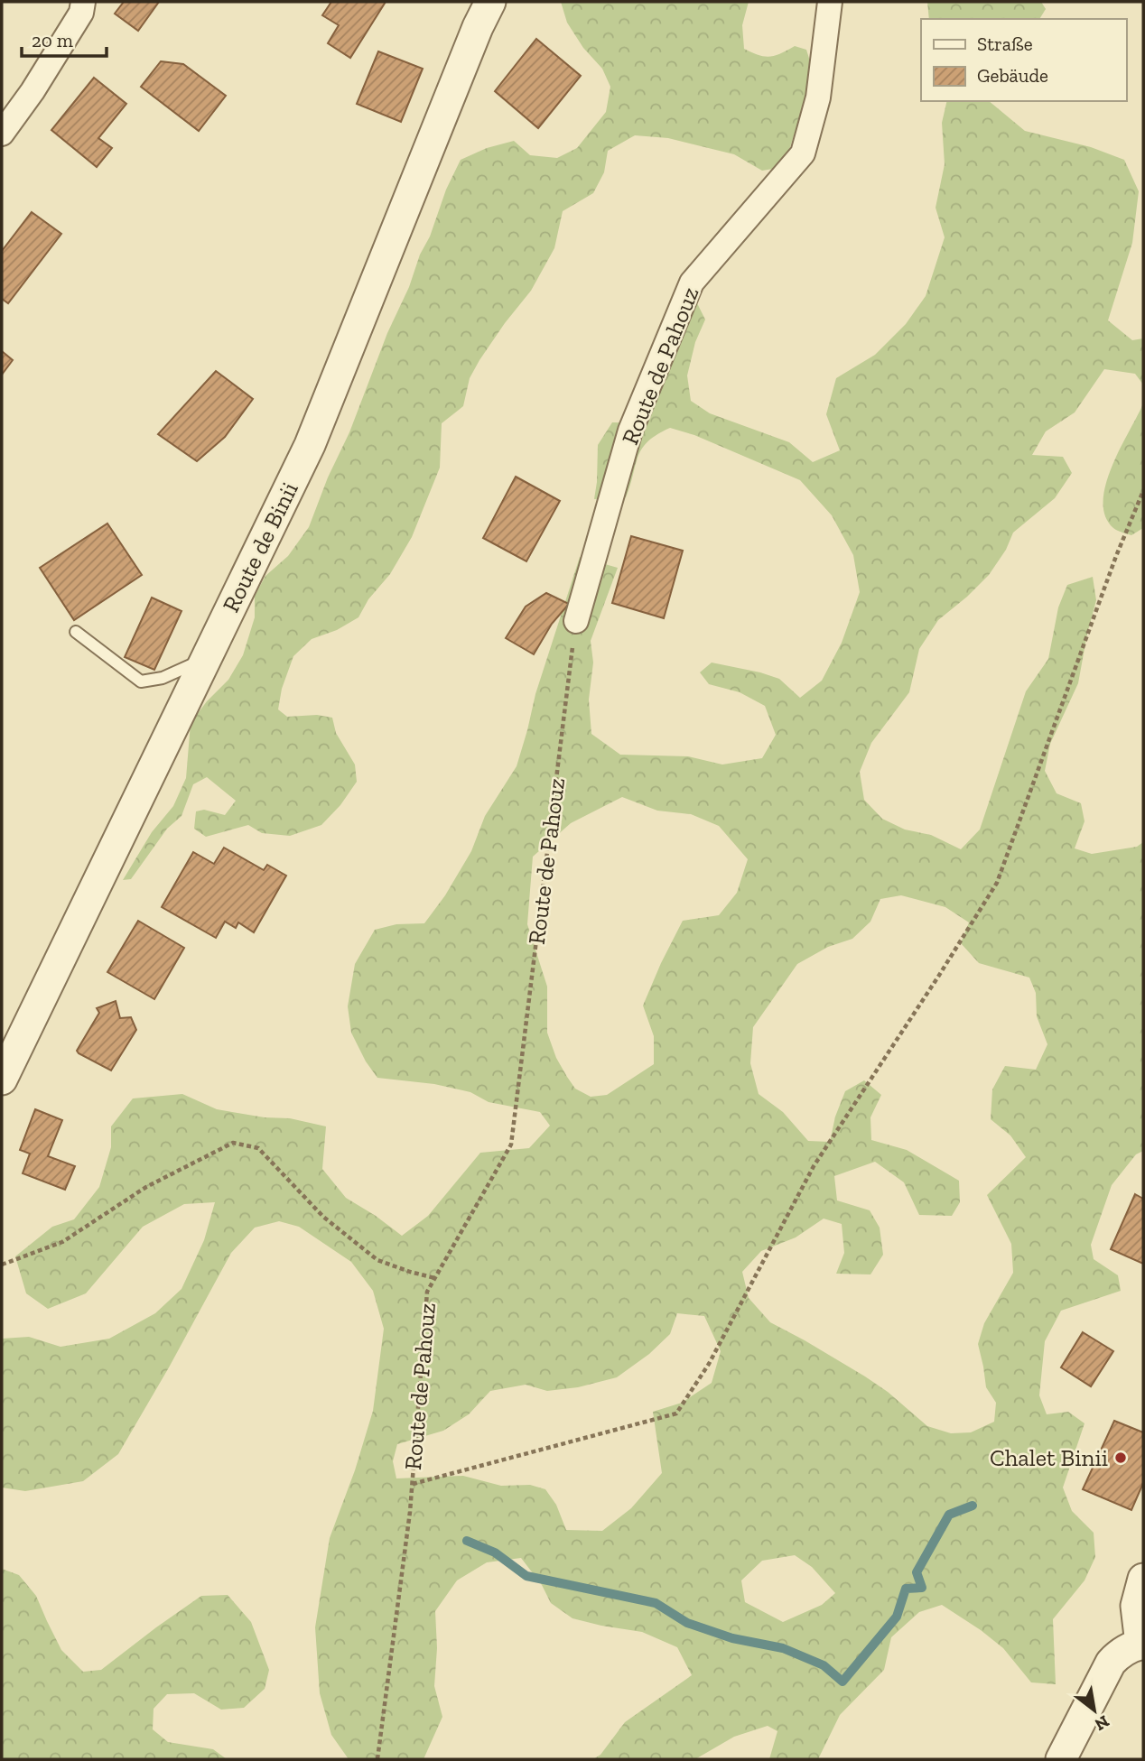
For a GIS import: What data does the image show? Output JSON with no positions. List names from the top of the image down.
{
  "streets": {
    "street": ["Route de Pahouz", "Route de Binii"]
  },
  "places": ["Chalet Binii"],
  "legend": ["Straße", "Gebäude"],
  "scale_bar": "20 m",
  "north": "bottom right"
}
